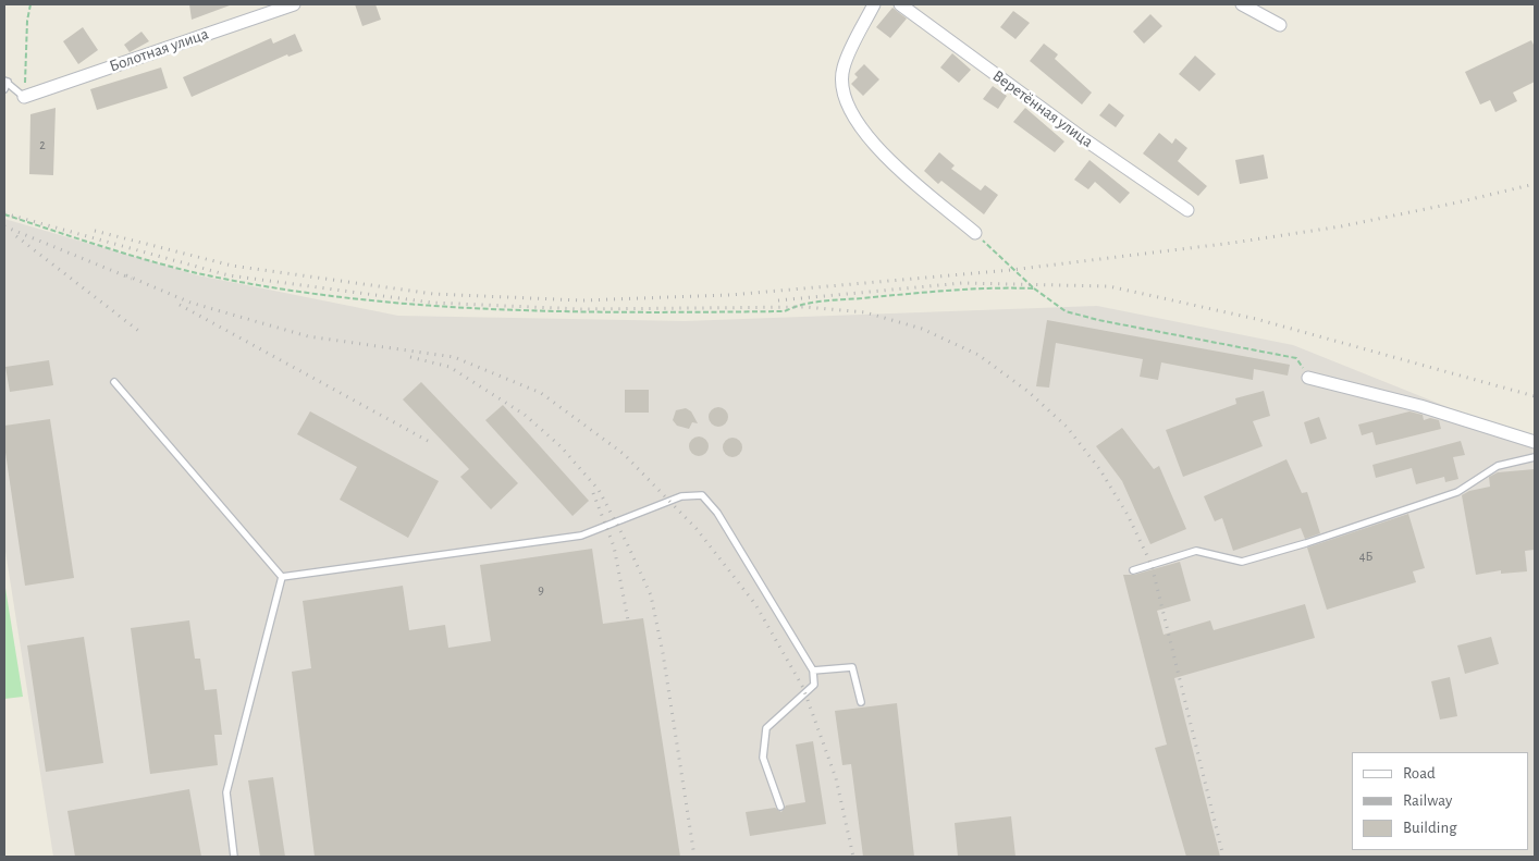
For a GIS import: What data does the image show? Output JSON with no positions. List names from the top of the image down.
{
  "streets": {
    "street": ["Болотная улица", "Веретённая улица"]
  },
  "house_numbers": ["2", "4Б", "9"],
  "legend": ["Road", "Railway", "Building"]
}
